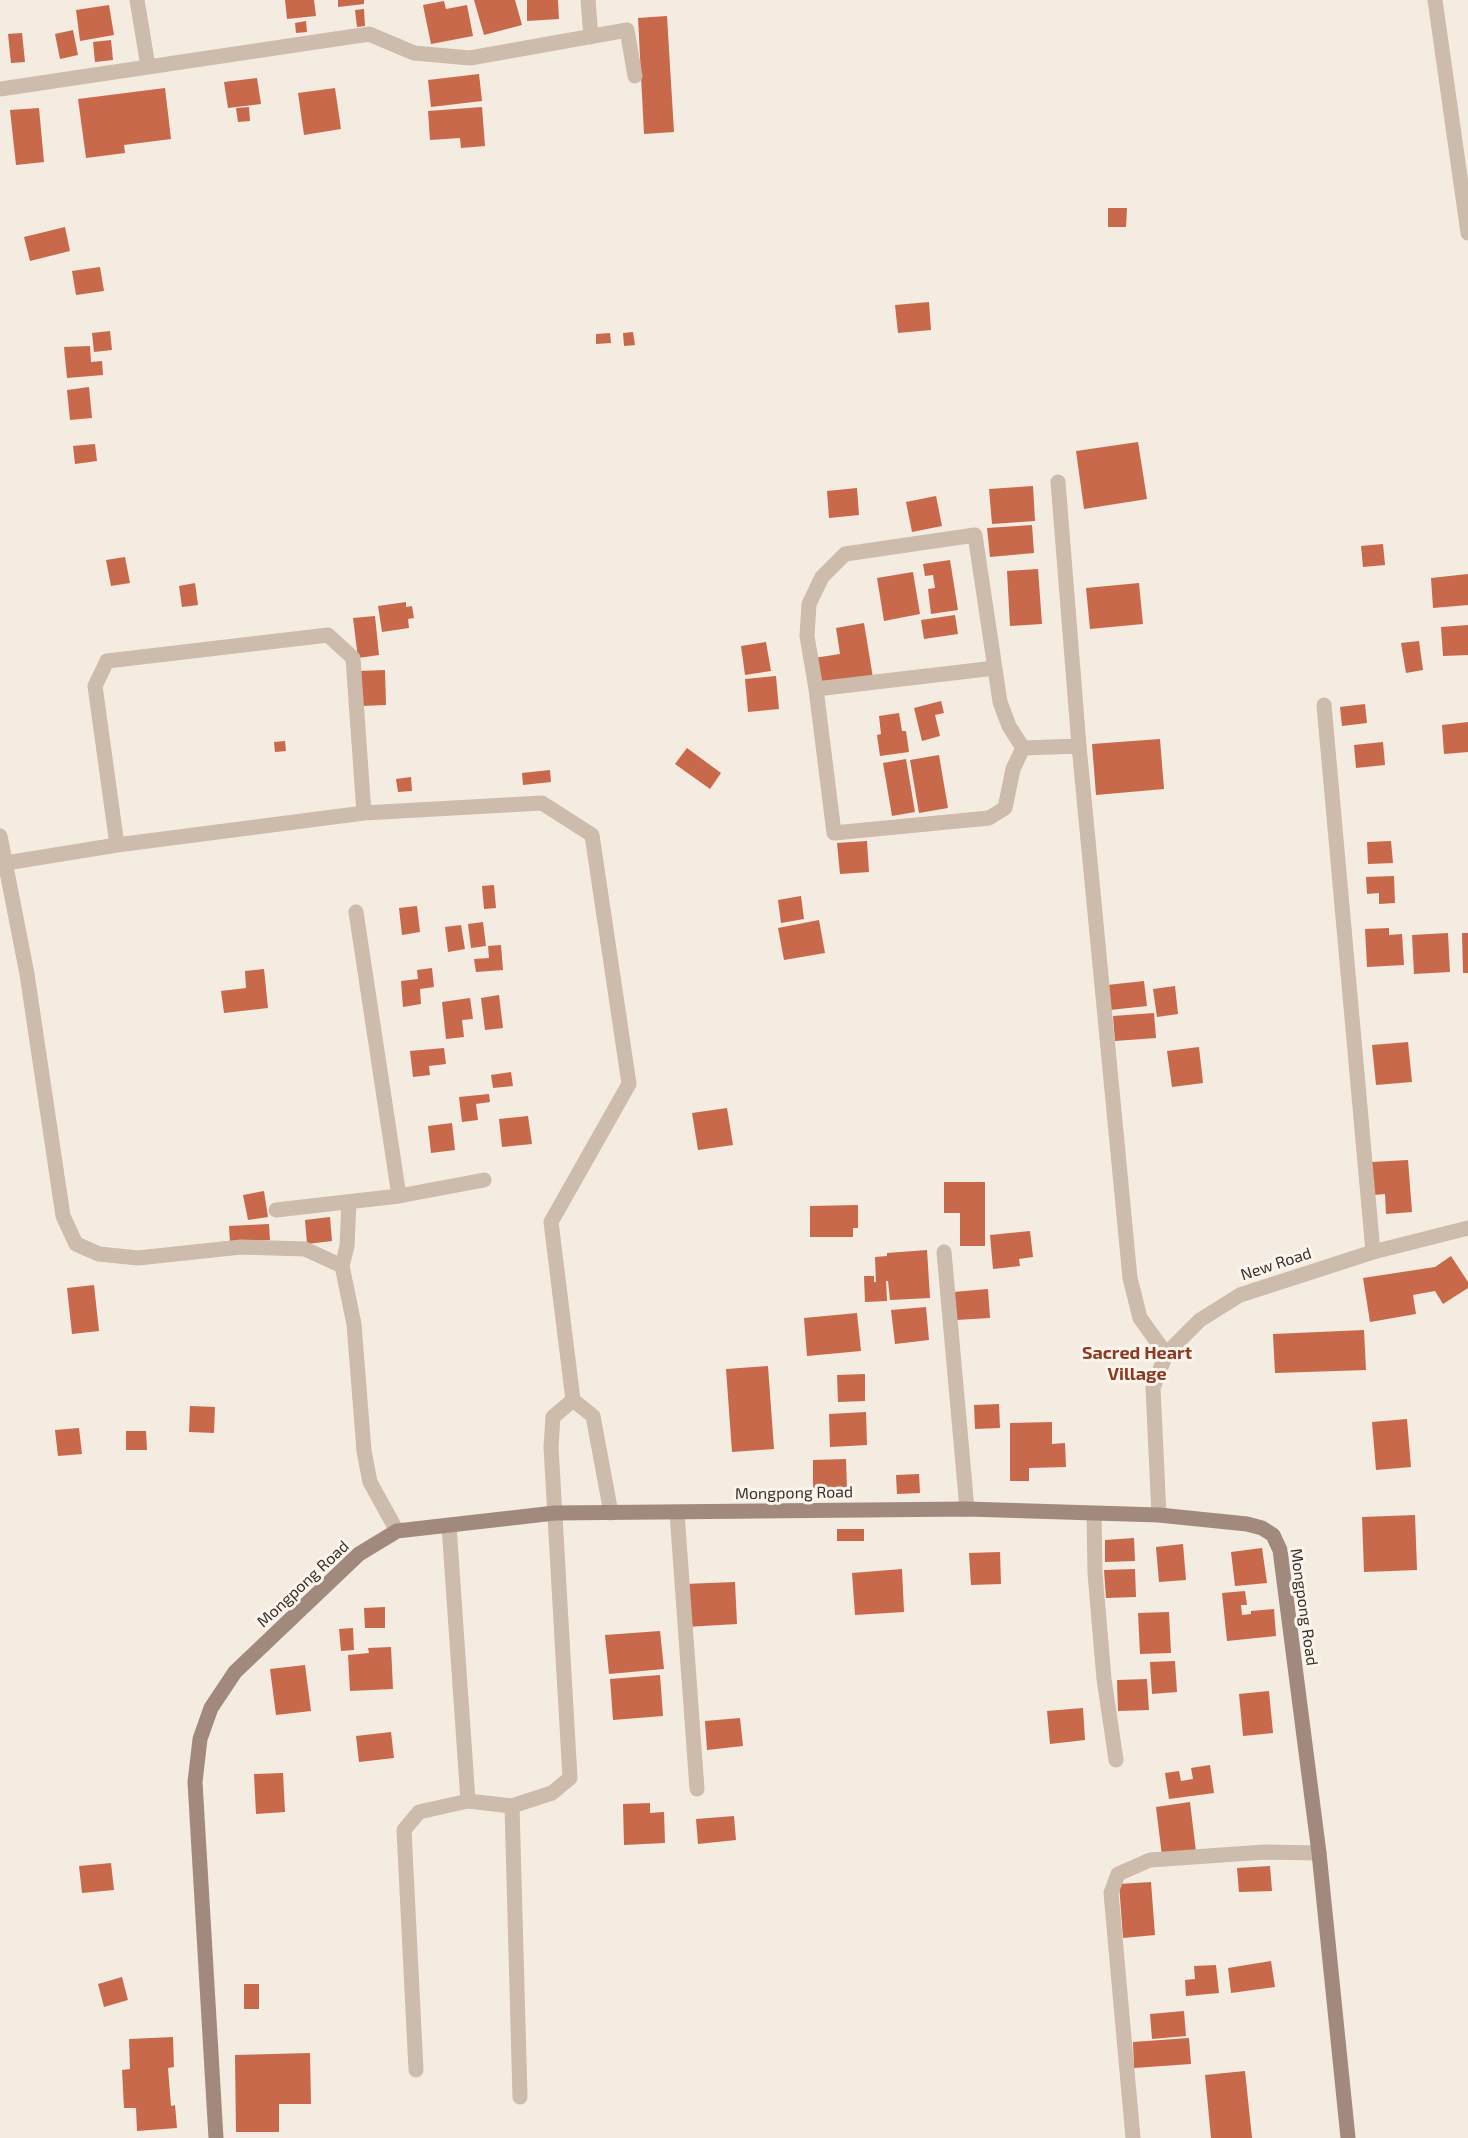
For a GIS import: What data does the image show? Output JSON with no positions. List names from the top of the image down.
{
  "streets": {
    "main road": ["Mongpong Road"],
    "street": ["New Road"]
  },
  "crossings": [
    ["New Road", "Mongpong Road"]
  ],
  "districts": ["Sacred Heart Village"]
}
